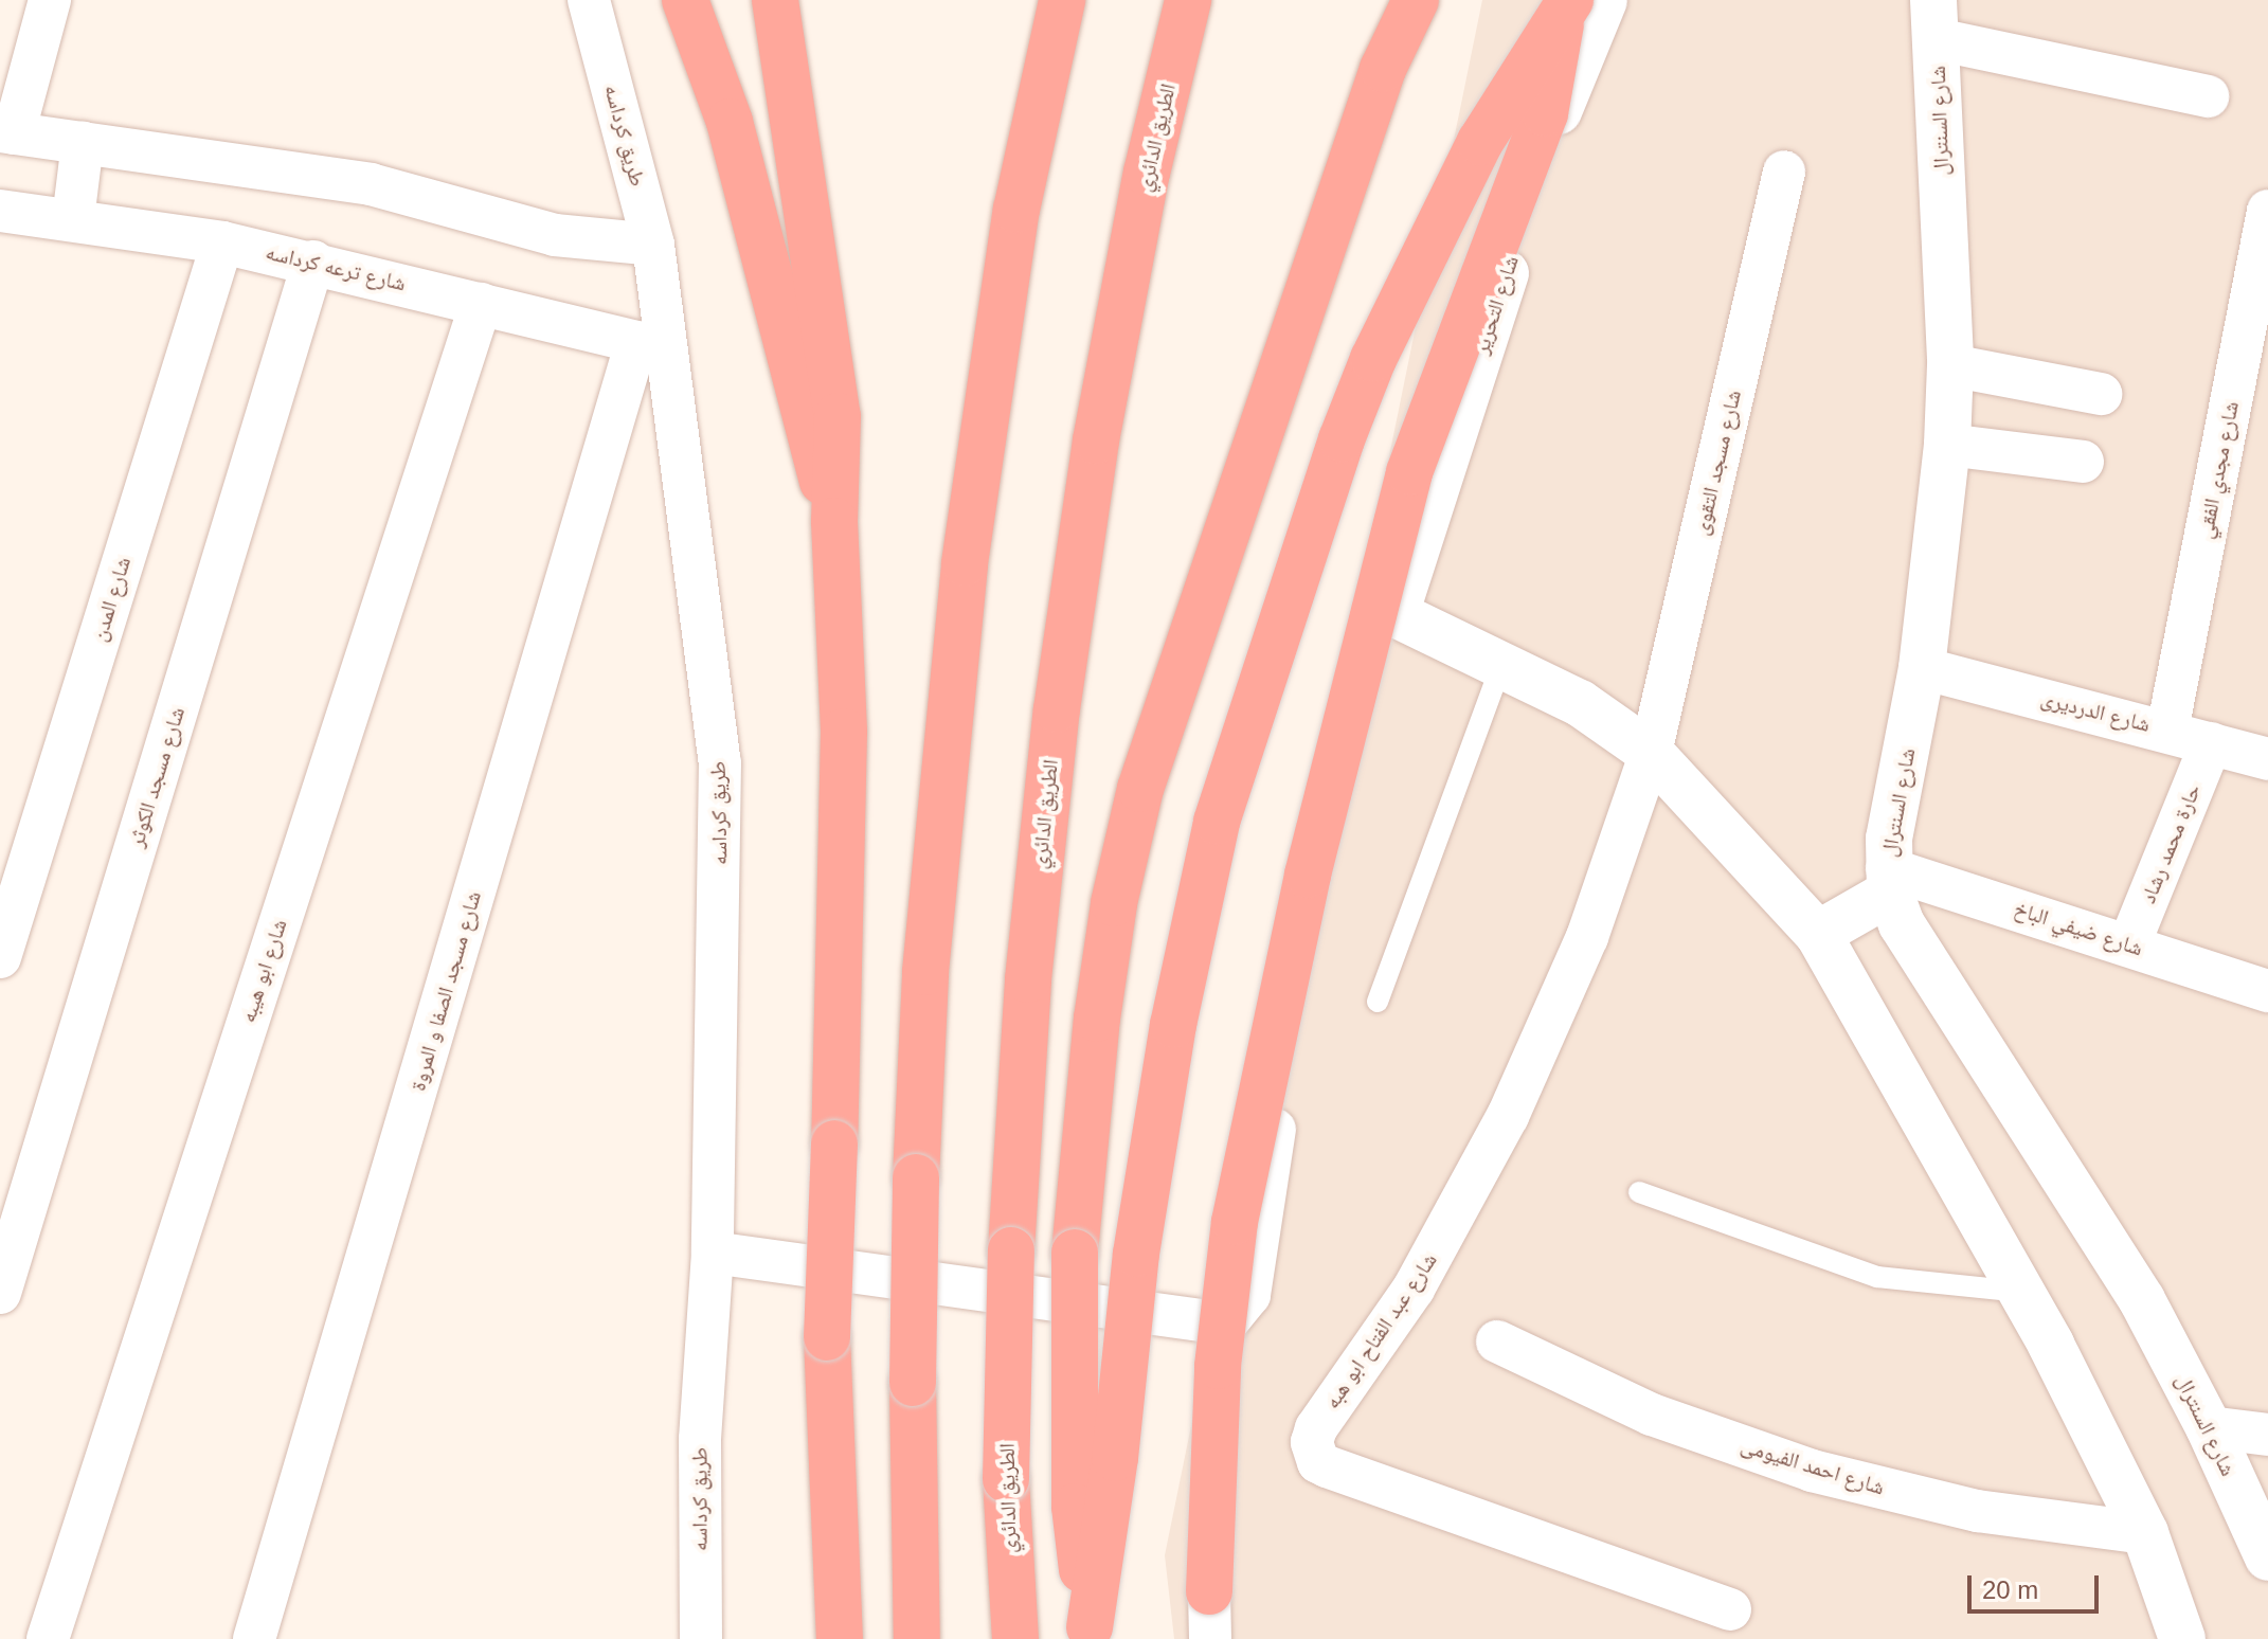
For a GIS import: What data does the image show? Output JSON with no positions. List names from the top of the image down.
{
  "streets": {
    "highway": ["الطريق الدائري"],
    "street": [
      "شارع السنترال",
      "طريق كرداسه",
      "شارع ترعه كرداسه",
      "شارع التحرير",
      "شارع مسجد التقوى",
      "شارع مجدي الفقي",
      "شارع المدن",
      "شارع الدرديرى",
      "شارع مسجد الكوثر",
      "حارة محمد رشاد",
      "شارع ضيفي الباخ",
      "شارع ابو هيبه",
      "شارع مسجد الصفا و المروة",
      "شارع عبد الفتاح ابو هبه",
      "شارع احمد الفيومى"
    ]
  },
  "crossings": [
    ["شارع السنترال", "شارع الدرديرى"],
    ["شارع السنترال", "شارع ضيفي الباخ"],
    ["طريق كرداسه", "شارع ترعه كرداسه"],
    ["طريق كرداسه", "شارع مسجد الصفا و المروة"],
    ["شارع ترعه كرداسه", "شارع المدن"],
    ["شارع ترعه كرداسه", "شارع مسجد الكوثر"],
    ["شارع ترعه كرداسه", "شارع ابو هيبه"],
    ["شارع ترعه كرداسه", "شارع مسجد الصفا و المروة"],
    ["شارع مسجد التقوى", "شارع عبد الفتاح ابو هبه"],
    ["شارع مجدي الفقي", "شارع الدرديرى"],
    ["شارع الدرديرى", "حارة محمد رشاد"],
    ["حارة محمد رشاد", "شارع ضيفي الباخ"]
  ],
  "scale_bar": "20 m"
}
